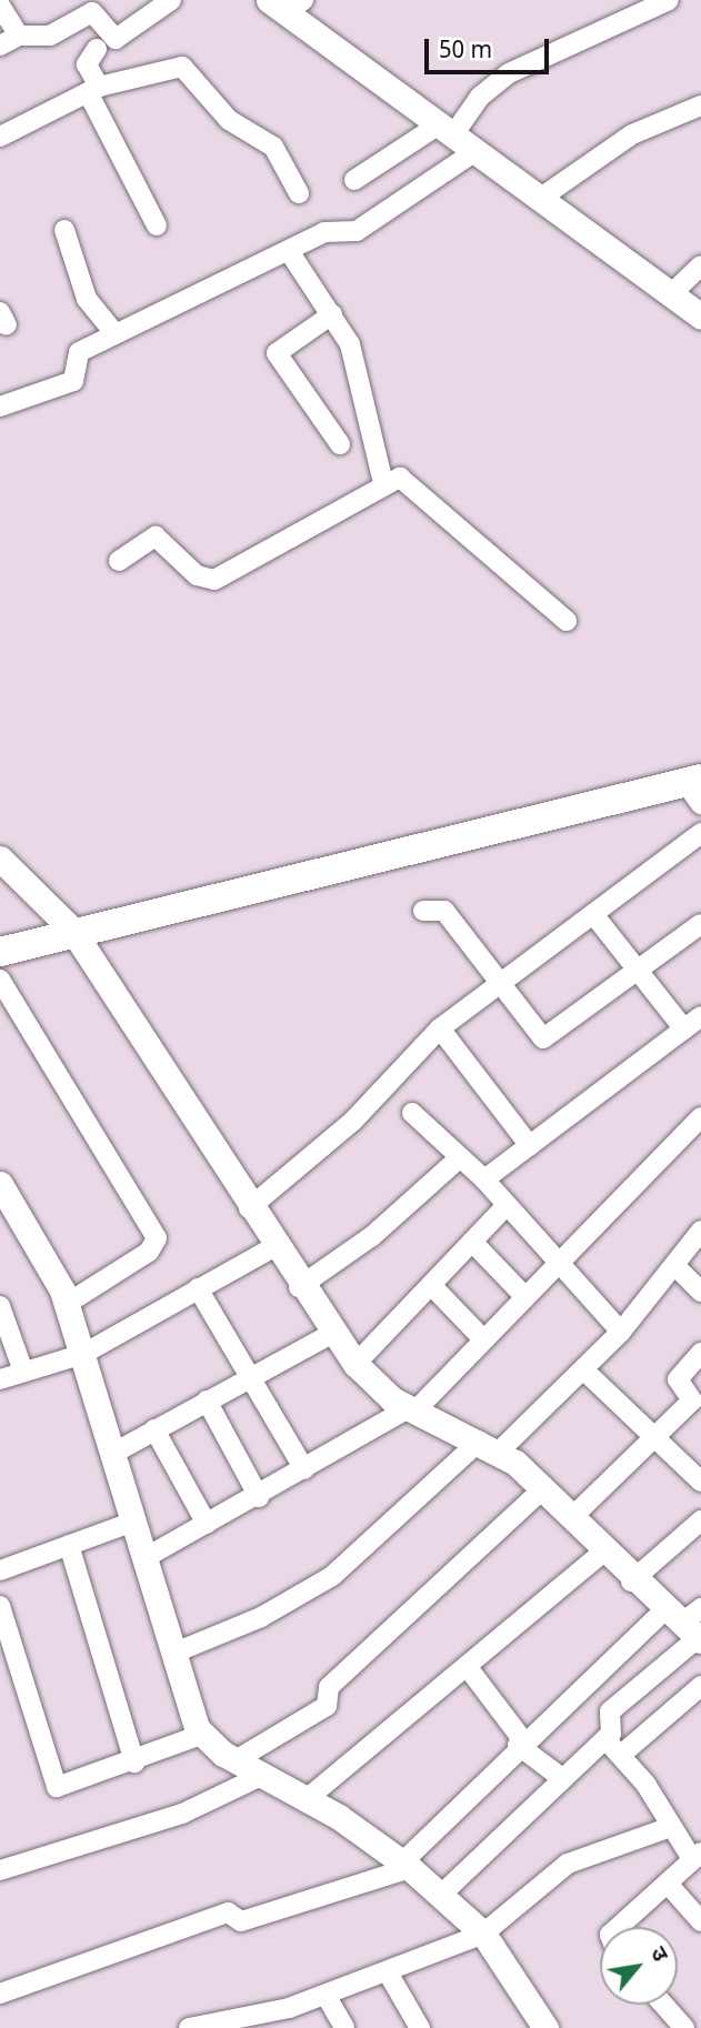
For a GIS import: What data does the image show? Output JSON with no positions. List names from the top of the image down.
{
  "scale_bar": "50 m",
  "north": "top right"
}
